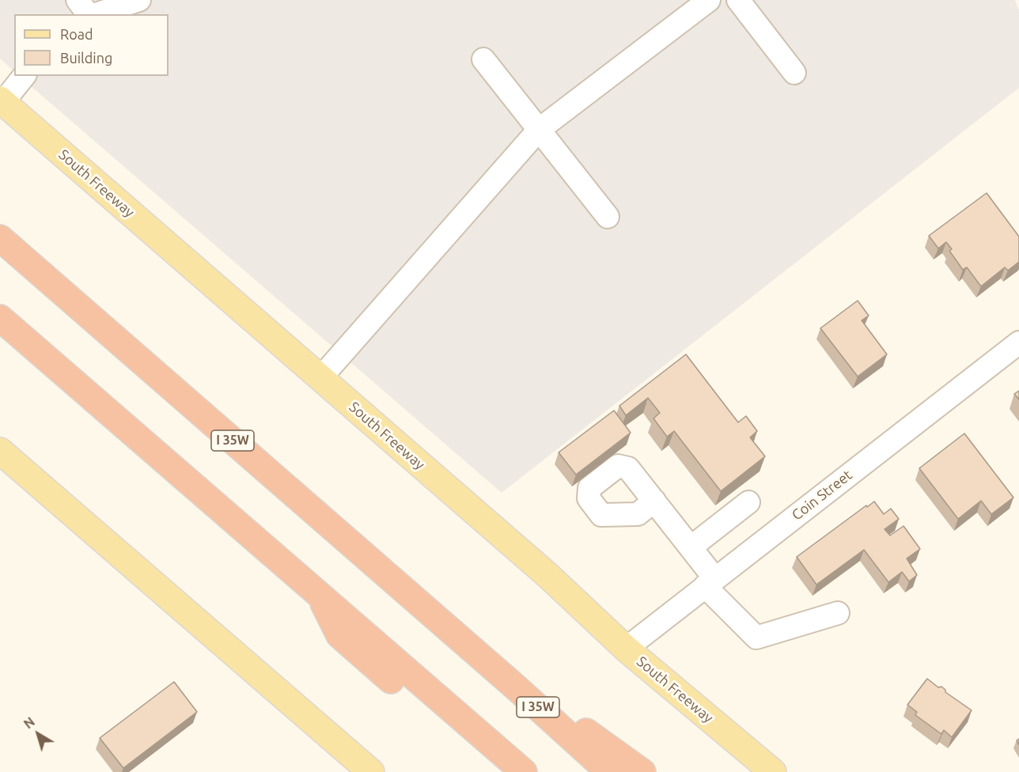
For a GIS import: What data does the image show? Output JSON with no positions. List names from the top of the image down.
{
  "streets": {
    "highway": ["I 35W"],
    "main road": ["South Freeway"],
    "street": ["Coin Street"]
  },
  "crossings": [
    ["South Freeway", "Coin Street"]
  ],
  "legend": ["Road", "Building"],
  "north": "top left"
}
